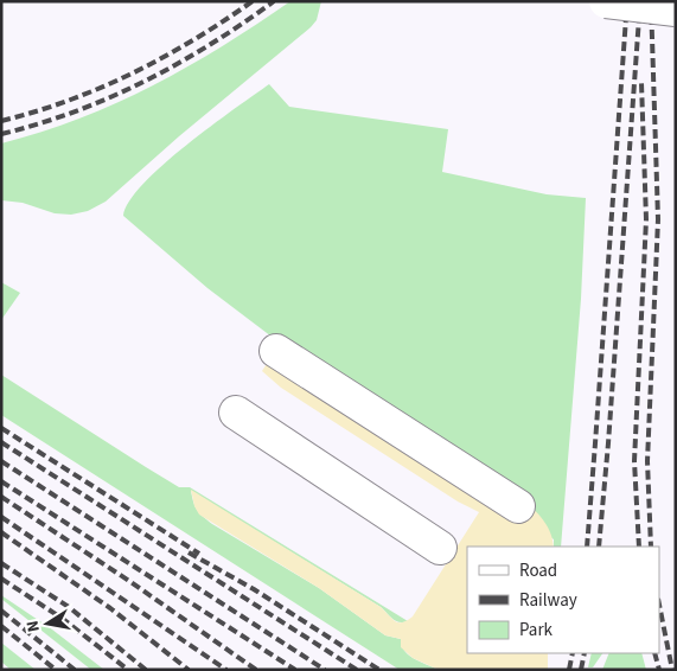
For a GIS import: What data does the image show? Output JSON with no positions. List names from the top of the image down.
{
  "legend": ["Road", "Railway", "Park"],
  "north": "left"
}
